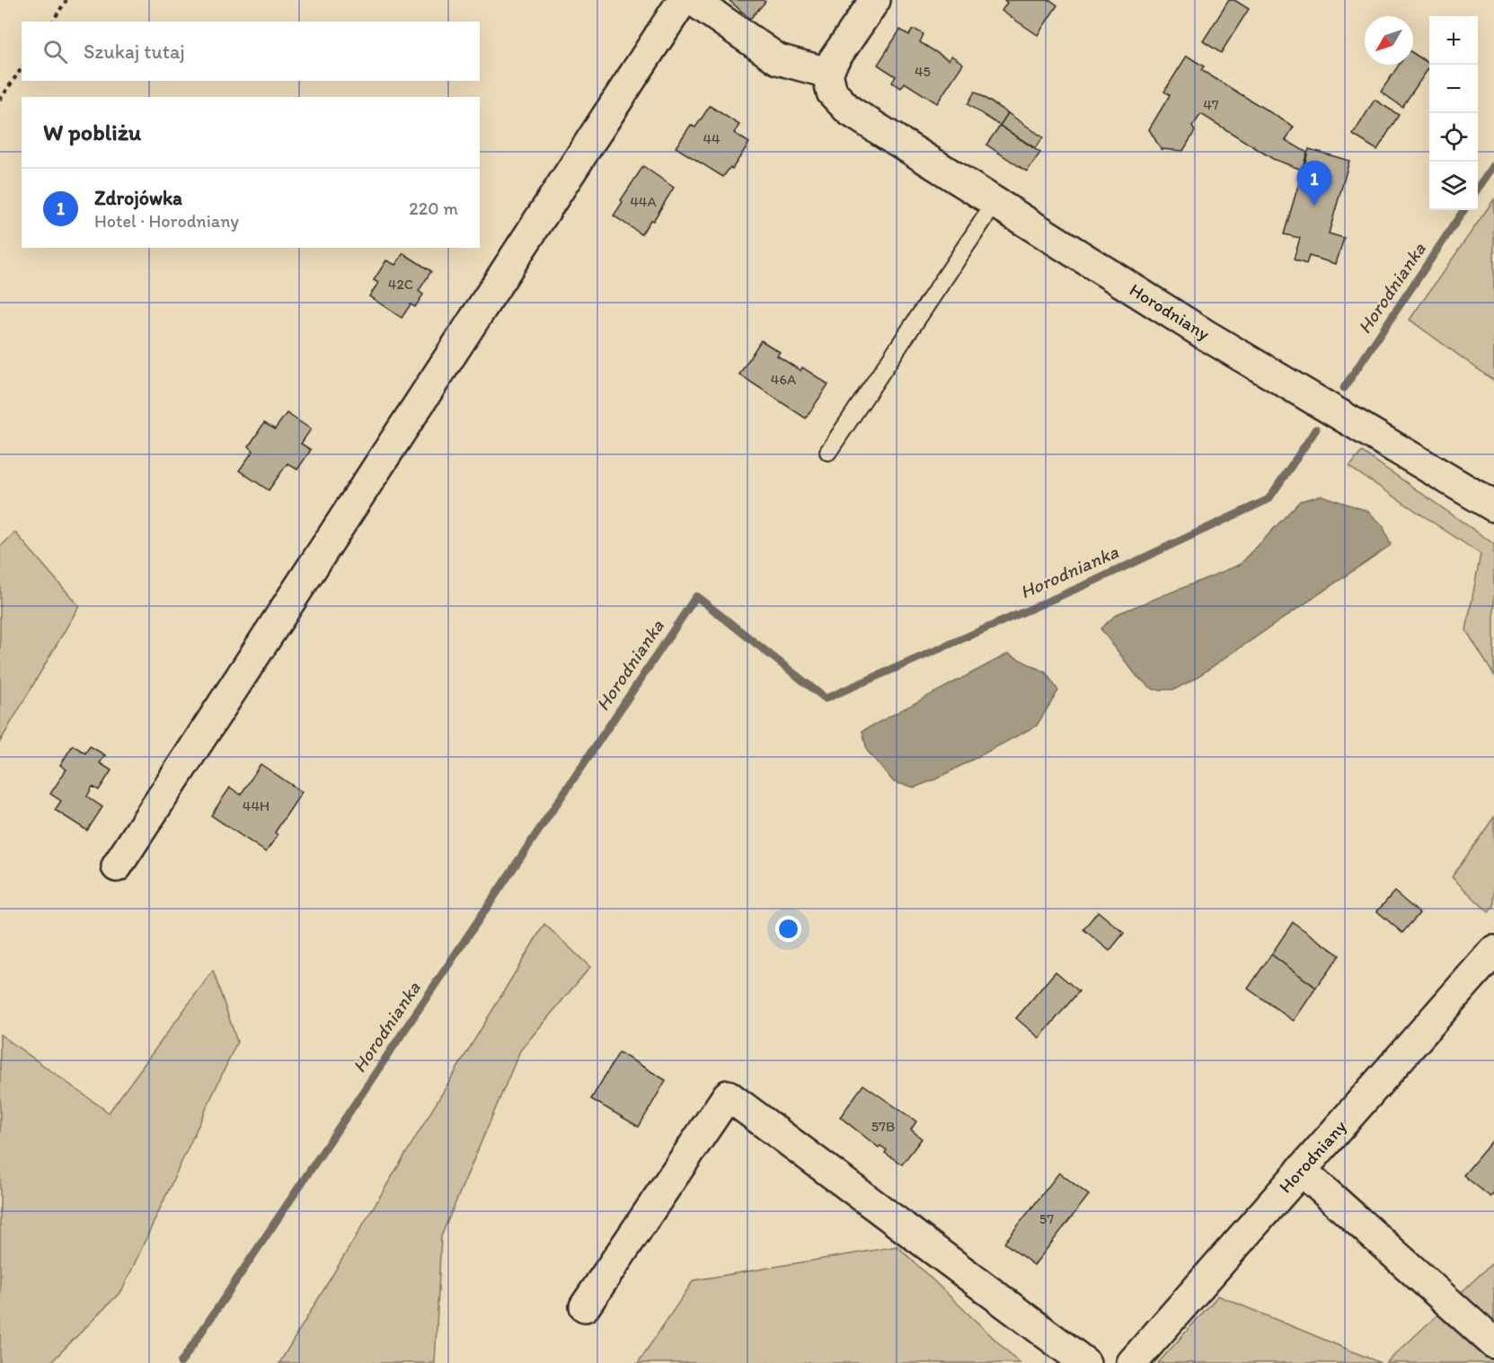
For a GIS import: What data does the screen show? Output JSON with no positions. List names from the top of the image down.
{
  "streets": {
    "street": ["Horodniany"]
  },
  "water": ["Horodnianka"],
  "house_numbers": [
    "45",
    "47",
    "44",
    "44A",
    "42C",
    "46A",
    "44H",
    "57B",
    "57"
  ],
  "north": "bottom left",
  "page": {
    "map_buttons": ["+", "−"],
    "search": "Szukaj tutaj",
    "heading": "W pobliżu",
    "pins": "1",
    "list": [
      {
        "mark": "1",
        "name": "Zdrojówka",
        "note": "Hotel · Horodniany",
        "value": "220 m"
      }
    ]
  }
}
